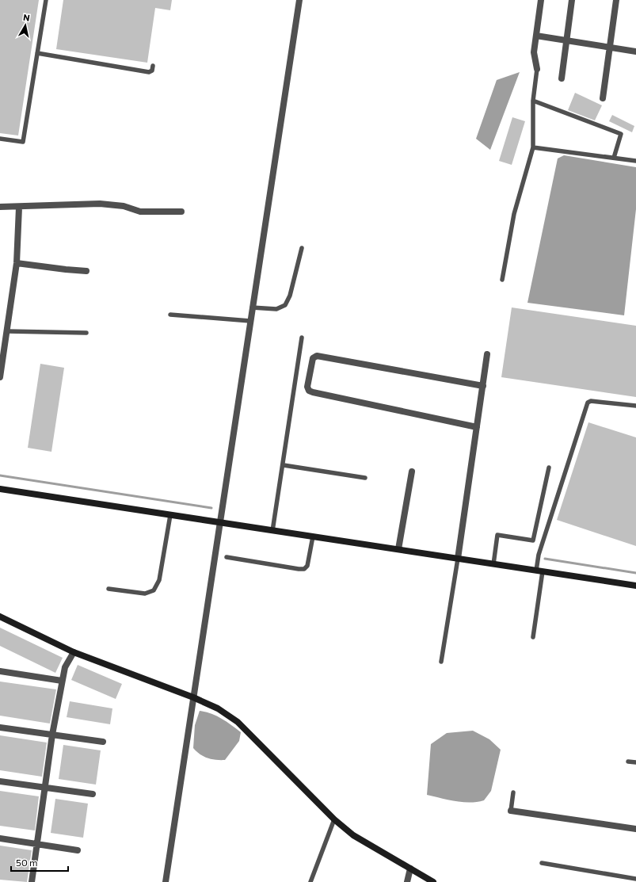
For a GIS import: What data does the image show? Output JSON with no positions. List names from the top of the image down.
{
  "scale_bar": "50 m",
  "north": "top"
}
